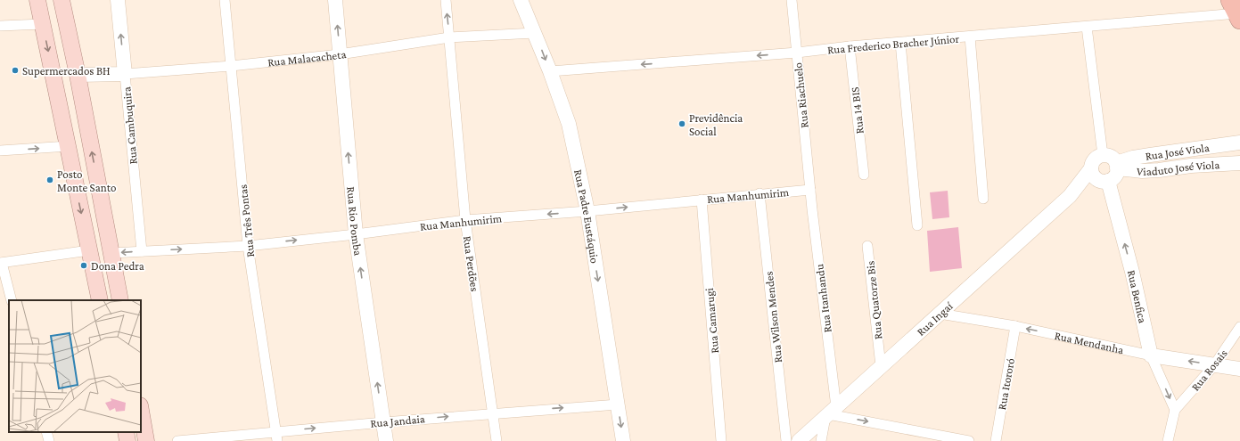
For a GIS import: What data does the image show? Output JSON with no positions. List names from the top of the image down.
{
  "streets": {
    "street": [
      "Rua Frederico Bracher Júnior",
      "Rua Malacacheta",
      "Rua Riachuelo",
      "Rua 14 BIS",
      "Rua Cambuquira",
      "Rua José Viola",
      "Viaduto José Viola",
      "Rua Manhumirim",
      "Rua Padre Eustáquio",
      "Rua Três Pontas",
      "Rua Rio Pomba",
      "Rua Perdões",
      "Rua Benfica",
      "Rua Itanhandu",
      "Rua Quatorze Bis",
      "Rua Wilson Mendes",
      "Rua Ingaí",
      "Rua Camarugi",
      "Rua Mendanha",
      "Rua Rosais",
      "Rua Itororó",
      "Rua Jandaia"
    ]
  },
  "crossings": [
    ["Rua Frederico Bracher Júnior", "Rua Riachuelo"],
    ["Rua Frederico Bracher Júnior", "Rua 14 BIS"],
    ["Rua Frederico Bracher Júnior", "Rua Padre Eustáquio"],
    ["Rua Malacacheta", "Rua Cambuquira"],
    ["Rua Malacacheta", "Rua Padre Eustáquio"],
    ["Rua Malacacheta", "Rua Três Pontas"],
    ["Rua Malacacheta", "Rua Rio Pomba"],
    ["Rua Malacacheta", "Rua Perdões"],
    ["Rua Riachuelo", "Rua Manhumirim"],
    ["Rua Riachuelo", "Rua Itanhandu"],
    ["Rua Cambuquira", "Rua Manhumirim"],
    ["Rua José Viola", "Viaduto José Viola"],
    ["Rua José Viola", "Rua Benfica"],
    ["Rua José Viola", "Rua Ingaí"],
    ["Viaduto José Viola", "Rua Benfica"],
    ["Viaduto José Viola", "Rua Ingaí"],
    ["Rua Manhumirim", "Rua Padre Eustáquio"],
    ["Rua Manhumirim", "Rua Três Pontas"],
    ["Rua Manhumirim", "Rua Rio Pomba"],
    ["Rua Manhumirim", "Rua Perdões"],
    ["Rua Manhumirim", "Rua Itanhandu"],
    ["Rua Manhumirim", "Rua Wilson Mendes"],
    ["Rua Manhumirim", "Rua Camarugi"],
    ["Rua Padre Eustáquio", "Rua Jandaia"],
    ["Rua Três Pontas", "Rua Jandaia"],
    ["Rua Rio Pomba", "Rua Jandaia"],
    ["Rua Perdões", "Rua Jandaia"],
    ["Rua Benfica", "Rua Ingaí"],
    ["Rua Benfica", "Rua Mendanha"],
    ["Rua Benfica", "Rua Rosais"],
    ["Rua Itanhandu", "Rua Ingaí"],
    ["Rua Quatorze Bis", "Rua Ingaí"],
    ["Rua Ingaí", "Rua Mendanha"],
    ["Rua Mendanha", "Rua Rosais"],
    ["Rua Mendanha", "Rua Itororó"]
  ],
  "one_way": [
    "Rua Frederico Bracher Júnior",
    "Rua Padre Eustáquio",
    "Rua Rio Pomba",
    "Rua Mendanha",
    "Rua Jandaia"
  ],
  "places": [
    "Supermercados BH",
    "Previdência Social",
    "Posto Monte Santo",
    "Dona Pedra"
  ]
}
